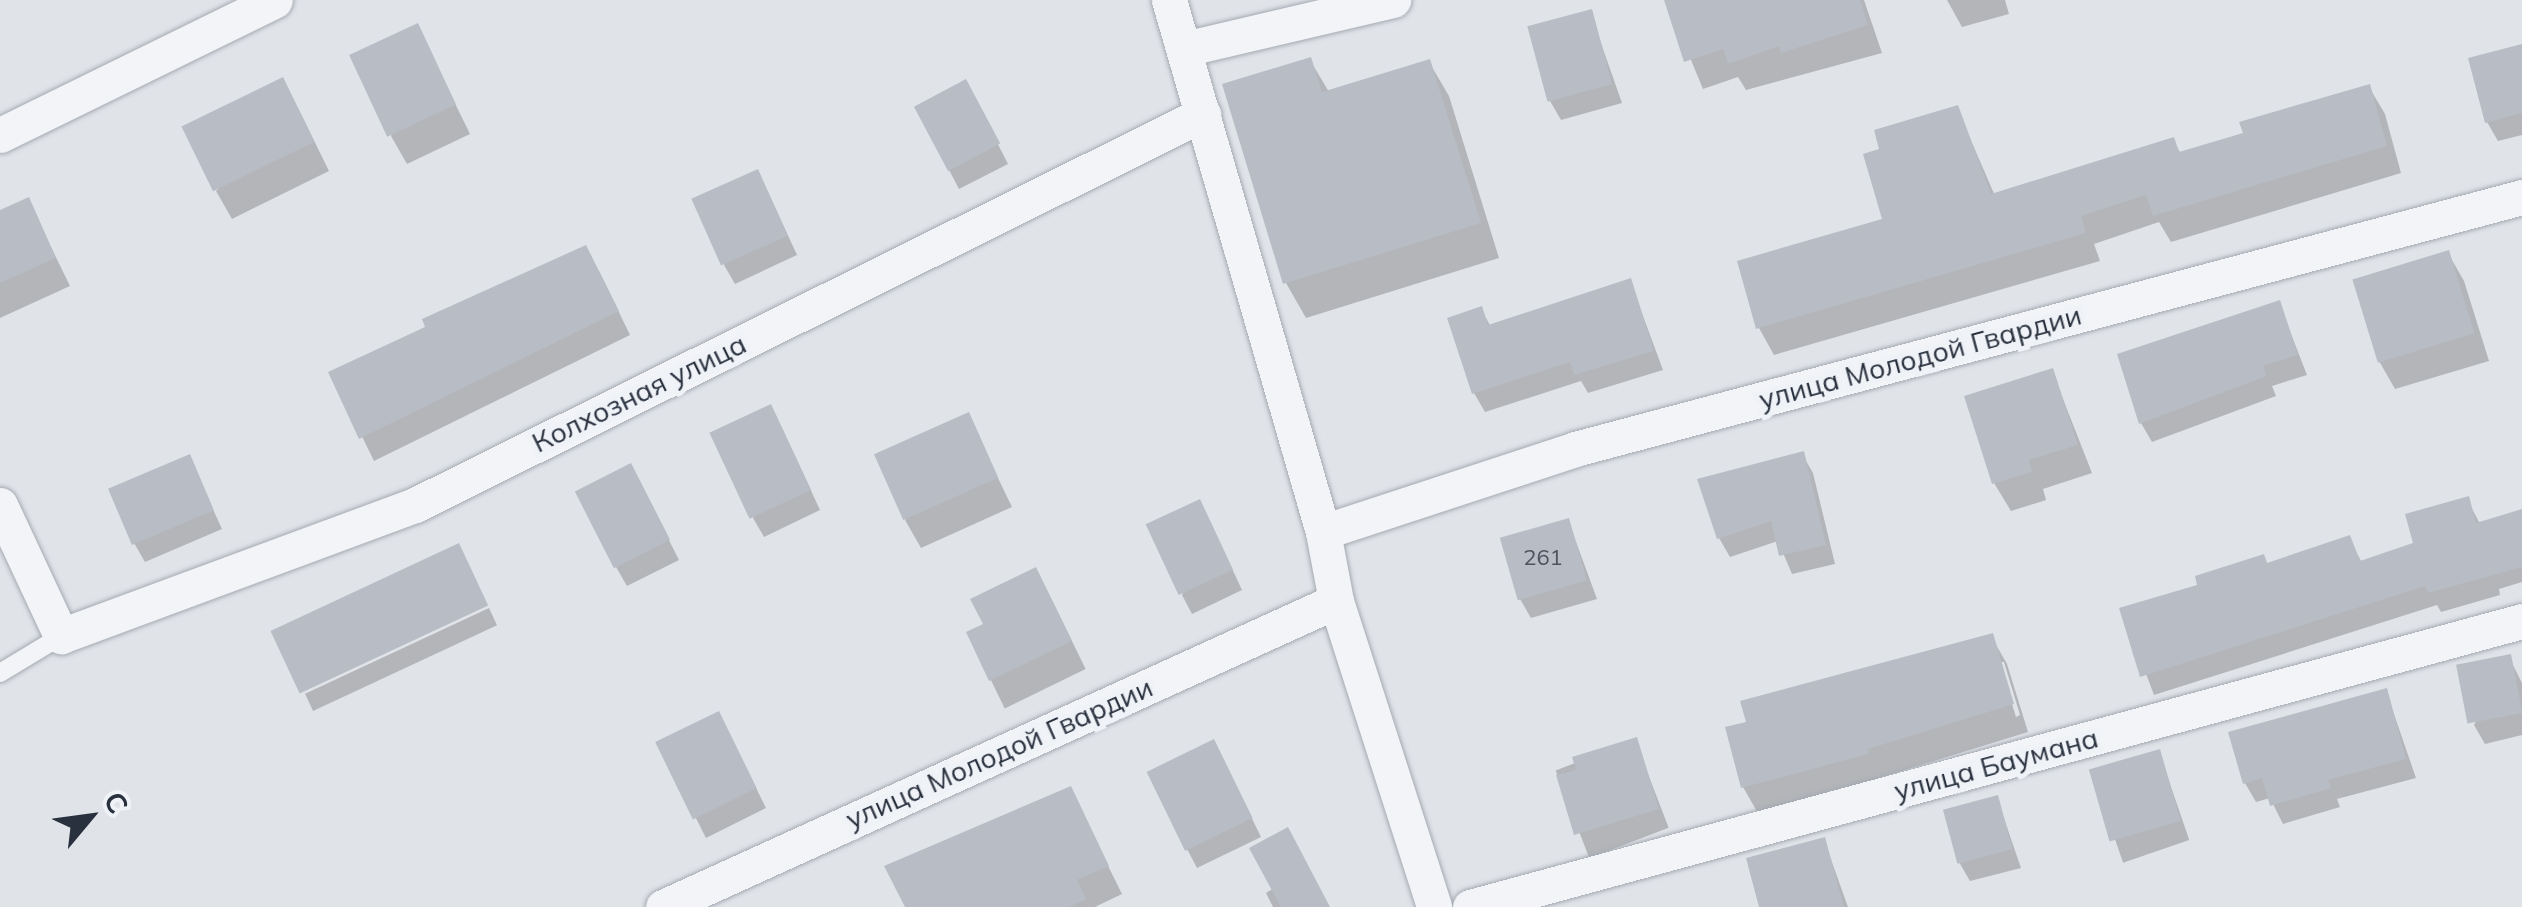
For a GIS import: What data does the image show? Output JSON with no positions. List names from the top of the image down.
{
  "streets": {
    "street": ["улица Молодой Гвардии", "Колхозная улица", "улица Баумана"]
  },
  "house_numbers": ["261"],
  "north": "top right"
}
